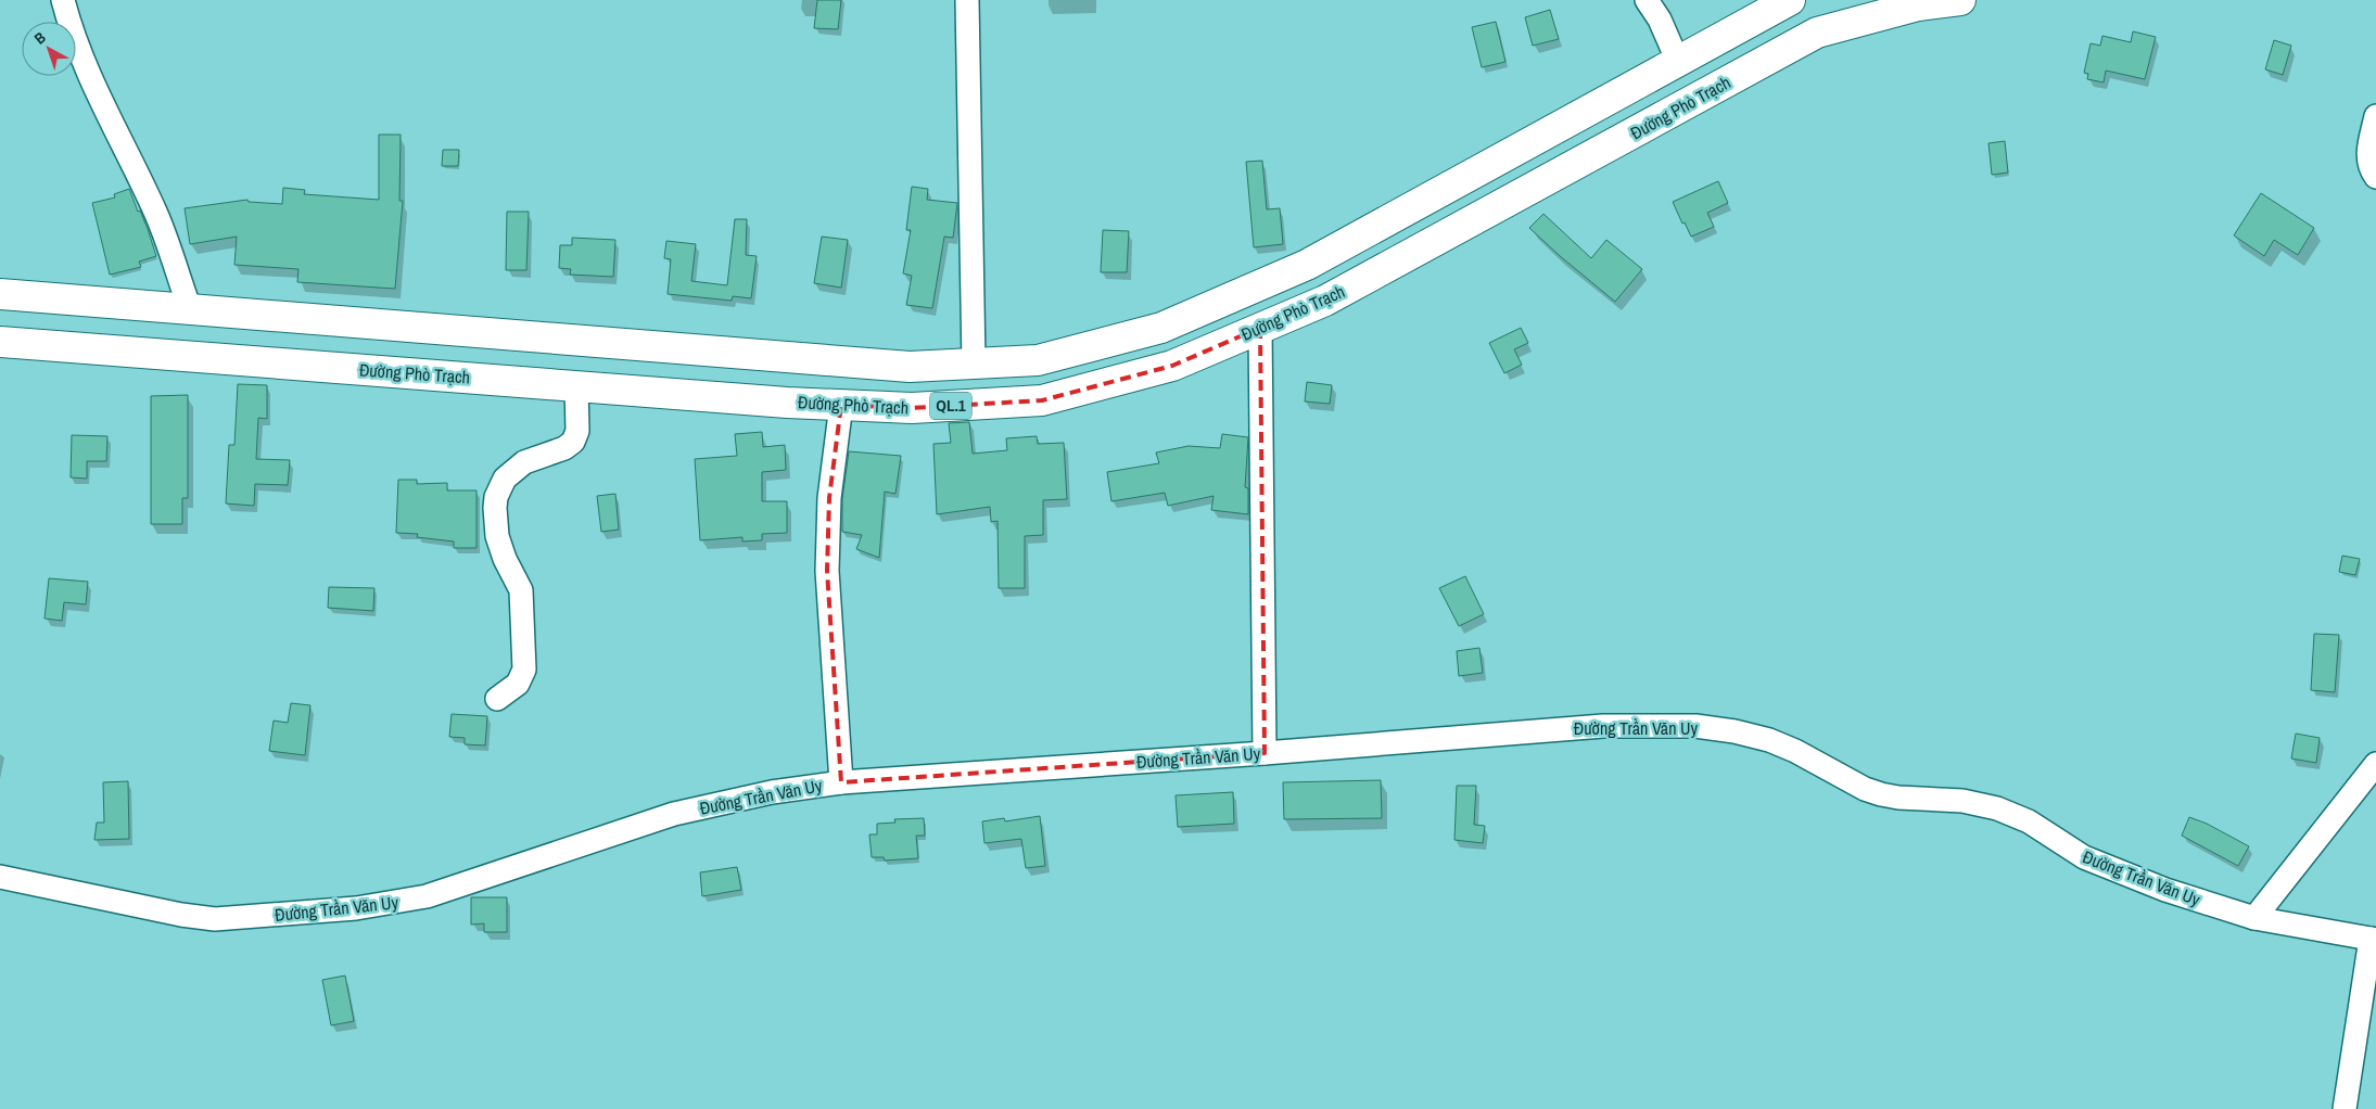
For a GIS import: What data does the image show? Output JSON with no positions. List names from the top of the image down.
{
  "streets": {
    "highway": ["Đường Phò Trạch", "QL.1"],
    "street": ["Đường Trần Văn Uy"]
  },
  "north": "top left"
}
